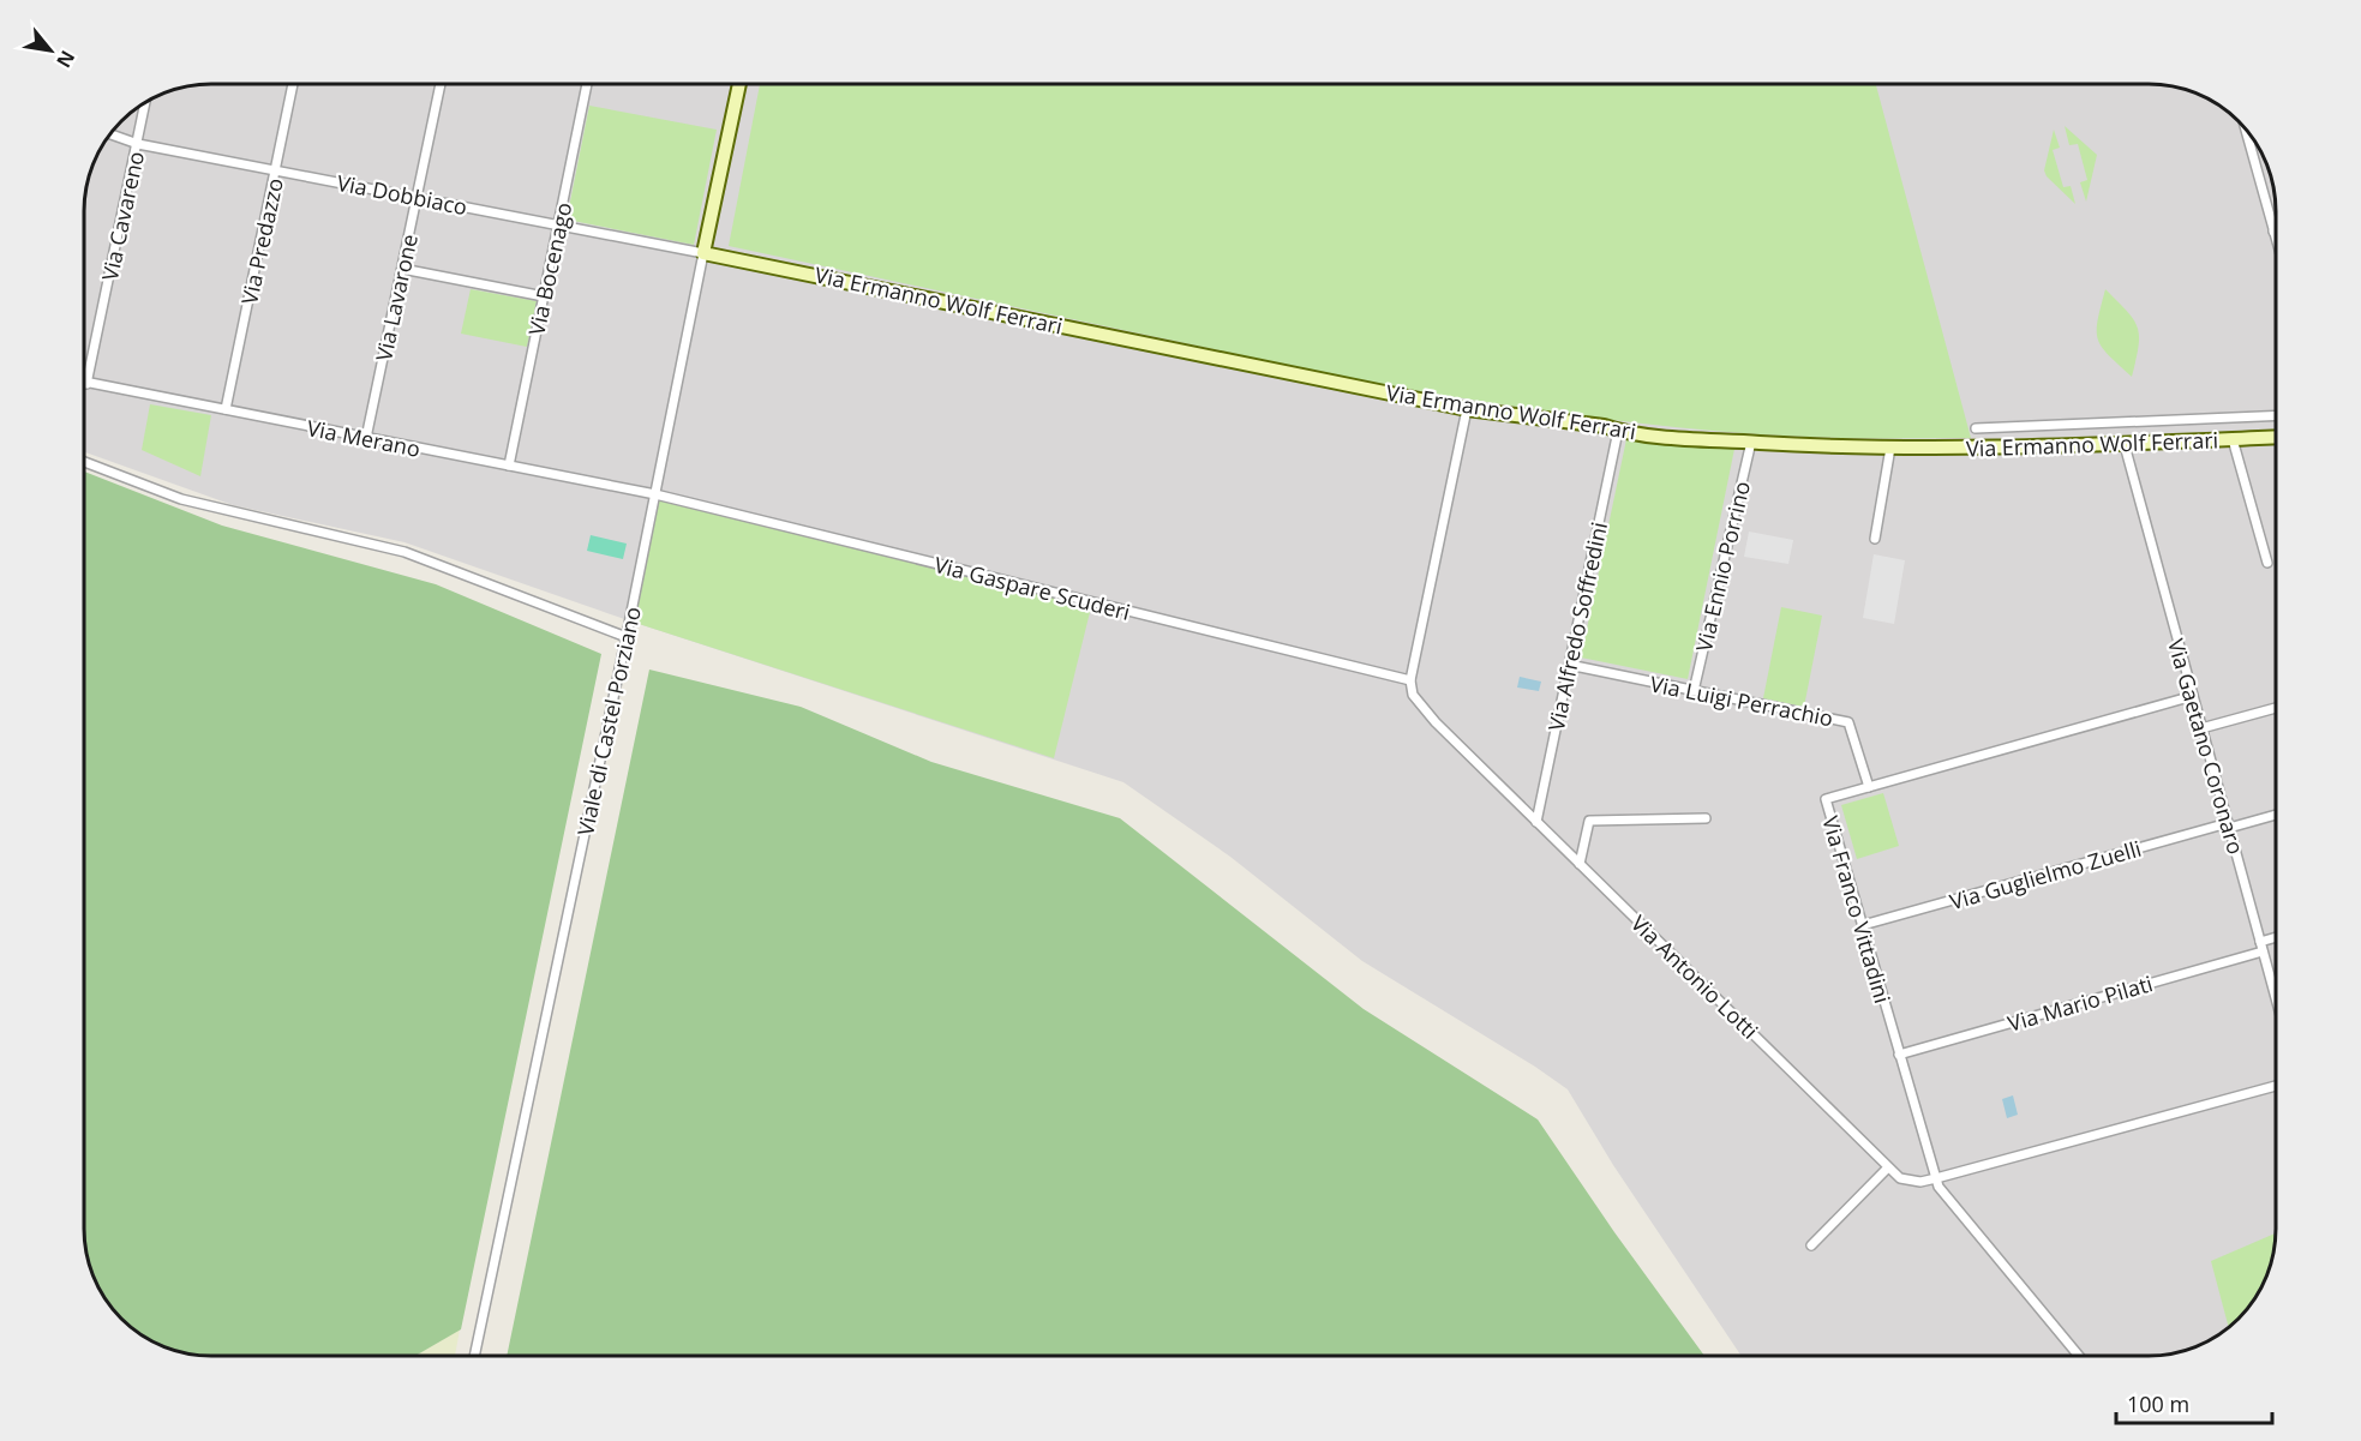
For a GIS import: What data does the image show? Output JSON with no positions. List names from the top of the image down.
{
  "streets": {
    "street": [
      "Via Dobbiaco",
      "Via Cavareno",
      "Via Predazzo",
      "Via Bocenago",
      "Via Lavarone",
      "Via Ermanno Wolf Ferrari",
      "Via Merano",
      "Via Ennio Porrino",
      "Via Gaspare Scuderi",
      "Via Alfredo Soffredini",
      "Via Luigi Perrachio",
      "Viale di Castel Porziano",
      "Via Gaetano Coronaro",
      "Via Guglielmo Zuelli",
      "Via Franco Vittadini",
      "Via Antonio Lotti",
      "Via Mario Pilati"
    ]
  },
  "crossings": [
    ["Via Dobbiaco", "Via Cavareno"],
    ["Via Dobbiaco", "Via Predazzo"],
    ["Via Dobbiaco", "Via Bocenago"],
    ["Via Dobbiaco", "Via Lavarone"],
    ["Via Dobbiaco", "Via Ermanno Wolf Ferrari"],
    ["Via Dobbiaco", "Viale di Castel Porziano"],
    ["Via Cavareno", "Via Merano"],
    ["Via Predazzo", "Via Merano"],
    ["Via Bocenago", "Via Merano"],
    ["Via Lavarone", "Via Merano"],
    ["Via Ermanno Wolf Ferrari", "Via Ennio Porrino"],
    ["Via Ermanno Wolf Ferrari", "Via Alfredo Soffredini"],
    ["Via Ermanno Wolf Ferrari", "Viale di Castel Porziano"],
    ["Via Ermanno Wolf Ferrari", "Via Gaetano Coronaro"],
    ["Via Merano", "Via Gaspare Scuderi"],
    ["Via Merano", "Viale di Castel Porziano"],
    ["Via Ennio Porrino", "Via Luigi Perrachio"],
    ["Via Gaspare Scuderi", "Viale di Castel Porziano"],
    ["Via Gaspare Scuderi", "Via Antonio Lotti"],
    ["Via Alfredo Soffredini", "Via Luigi Perrachio"],
    ["Via Alfredo Soffredini", "Via Antonio Lotti"],
    ["Via Luigi Perrachio", "Via Franco Vittadini"],
    ["Via Gaetano Coronaro", "Via Guglielmo Zuelli"],
    ["Via Gaetano Coronaro", "Via Franco Vittadini"],
    ["Via Gaetano Coronaro", "Via Mario Pilati"],
    ["Via Guglielmo Zuelli", "Via Franco Vittadini"],
    ["Via Franco Vittadini", "Via Antonio Lotti"],
    ["Via Franco Vittadini", "Via Mario Pilati"]
  ],
  "scale_bar": "100 m",
  "north": "bottom right"
}
